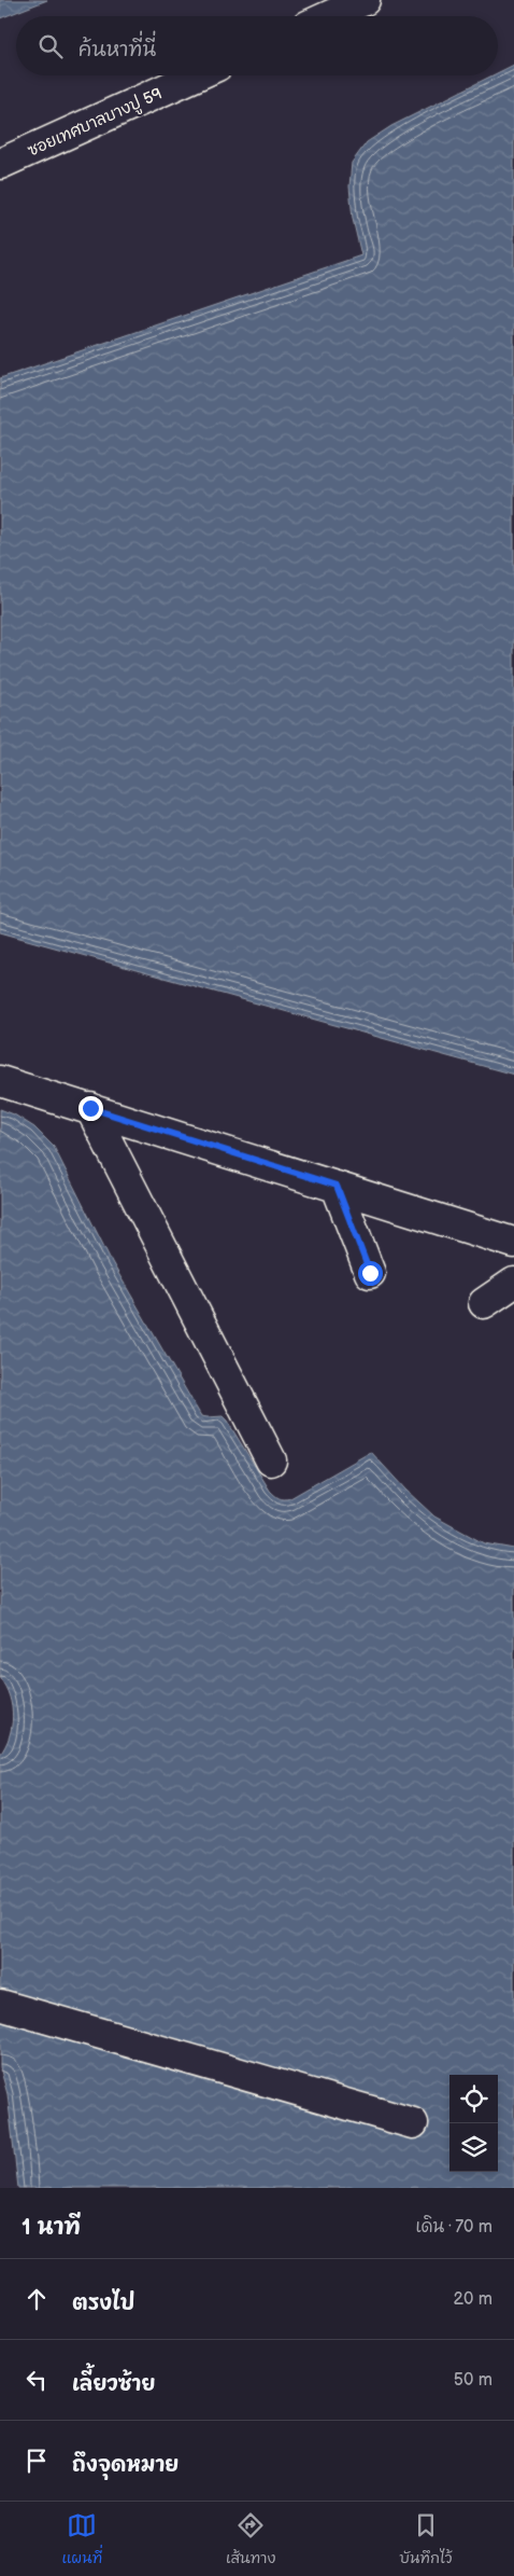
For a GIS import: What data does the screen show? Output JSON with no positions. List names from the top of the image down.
{
  "streets": {
    "street": ["ซอยเทศบาลบางปู 59"]
  },
  "page": {
    "search": "ค้นหาที่นี่",
    "heading": ["1 นาที", "เดิน · 70 m"],
    "list": [
      ["ตรงไป", "20 m"],
      ["เลี้ยวซ้าย", "50 m"],
      "ถึงจุดหมาย"
    ],
    "nav": ["แผนที่", "เส้นทาง", "บันทึกไว้"]
  }
}
